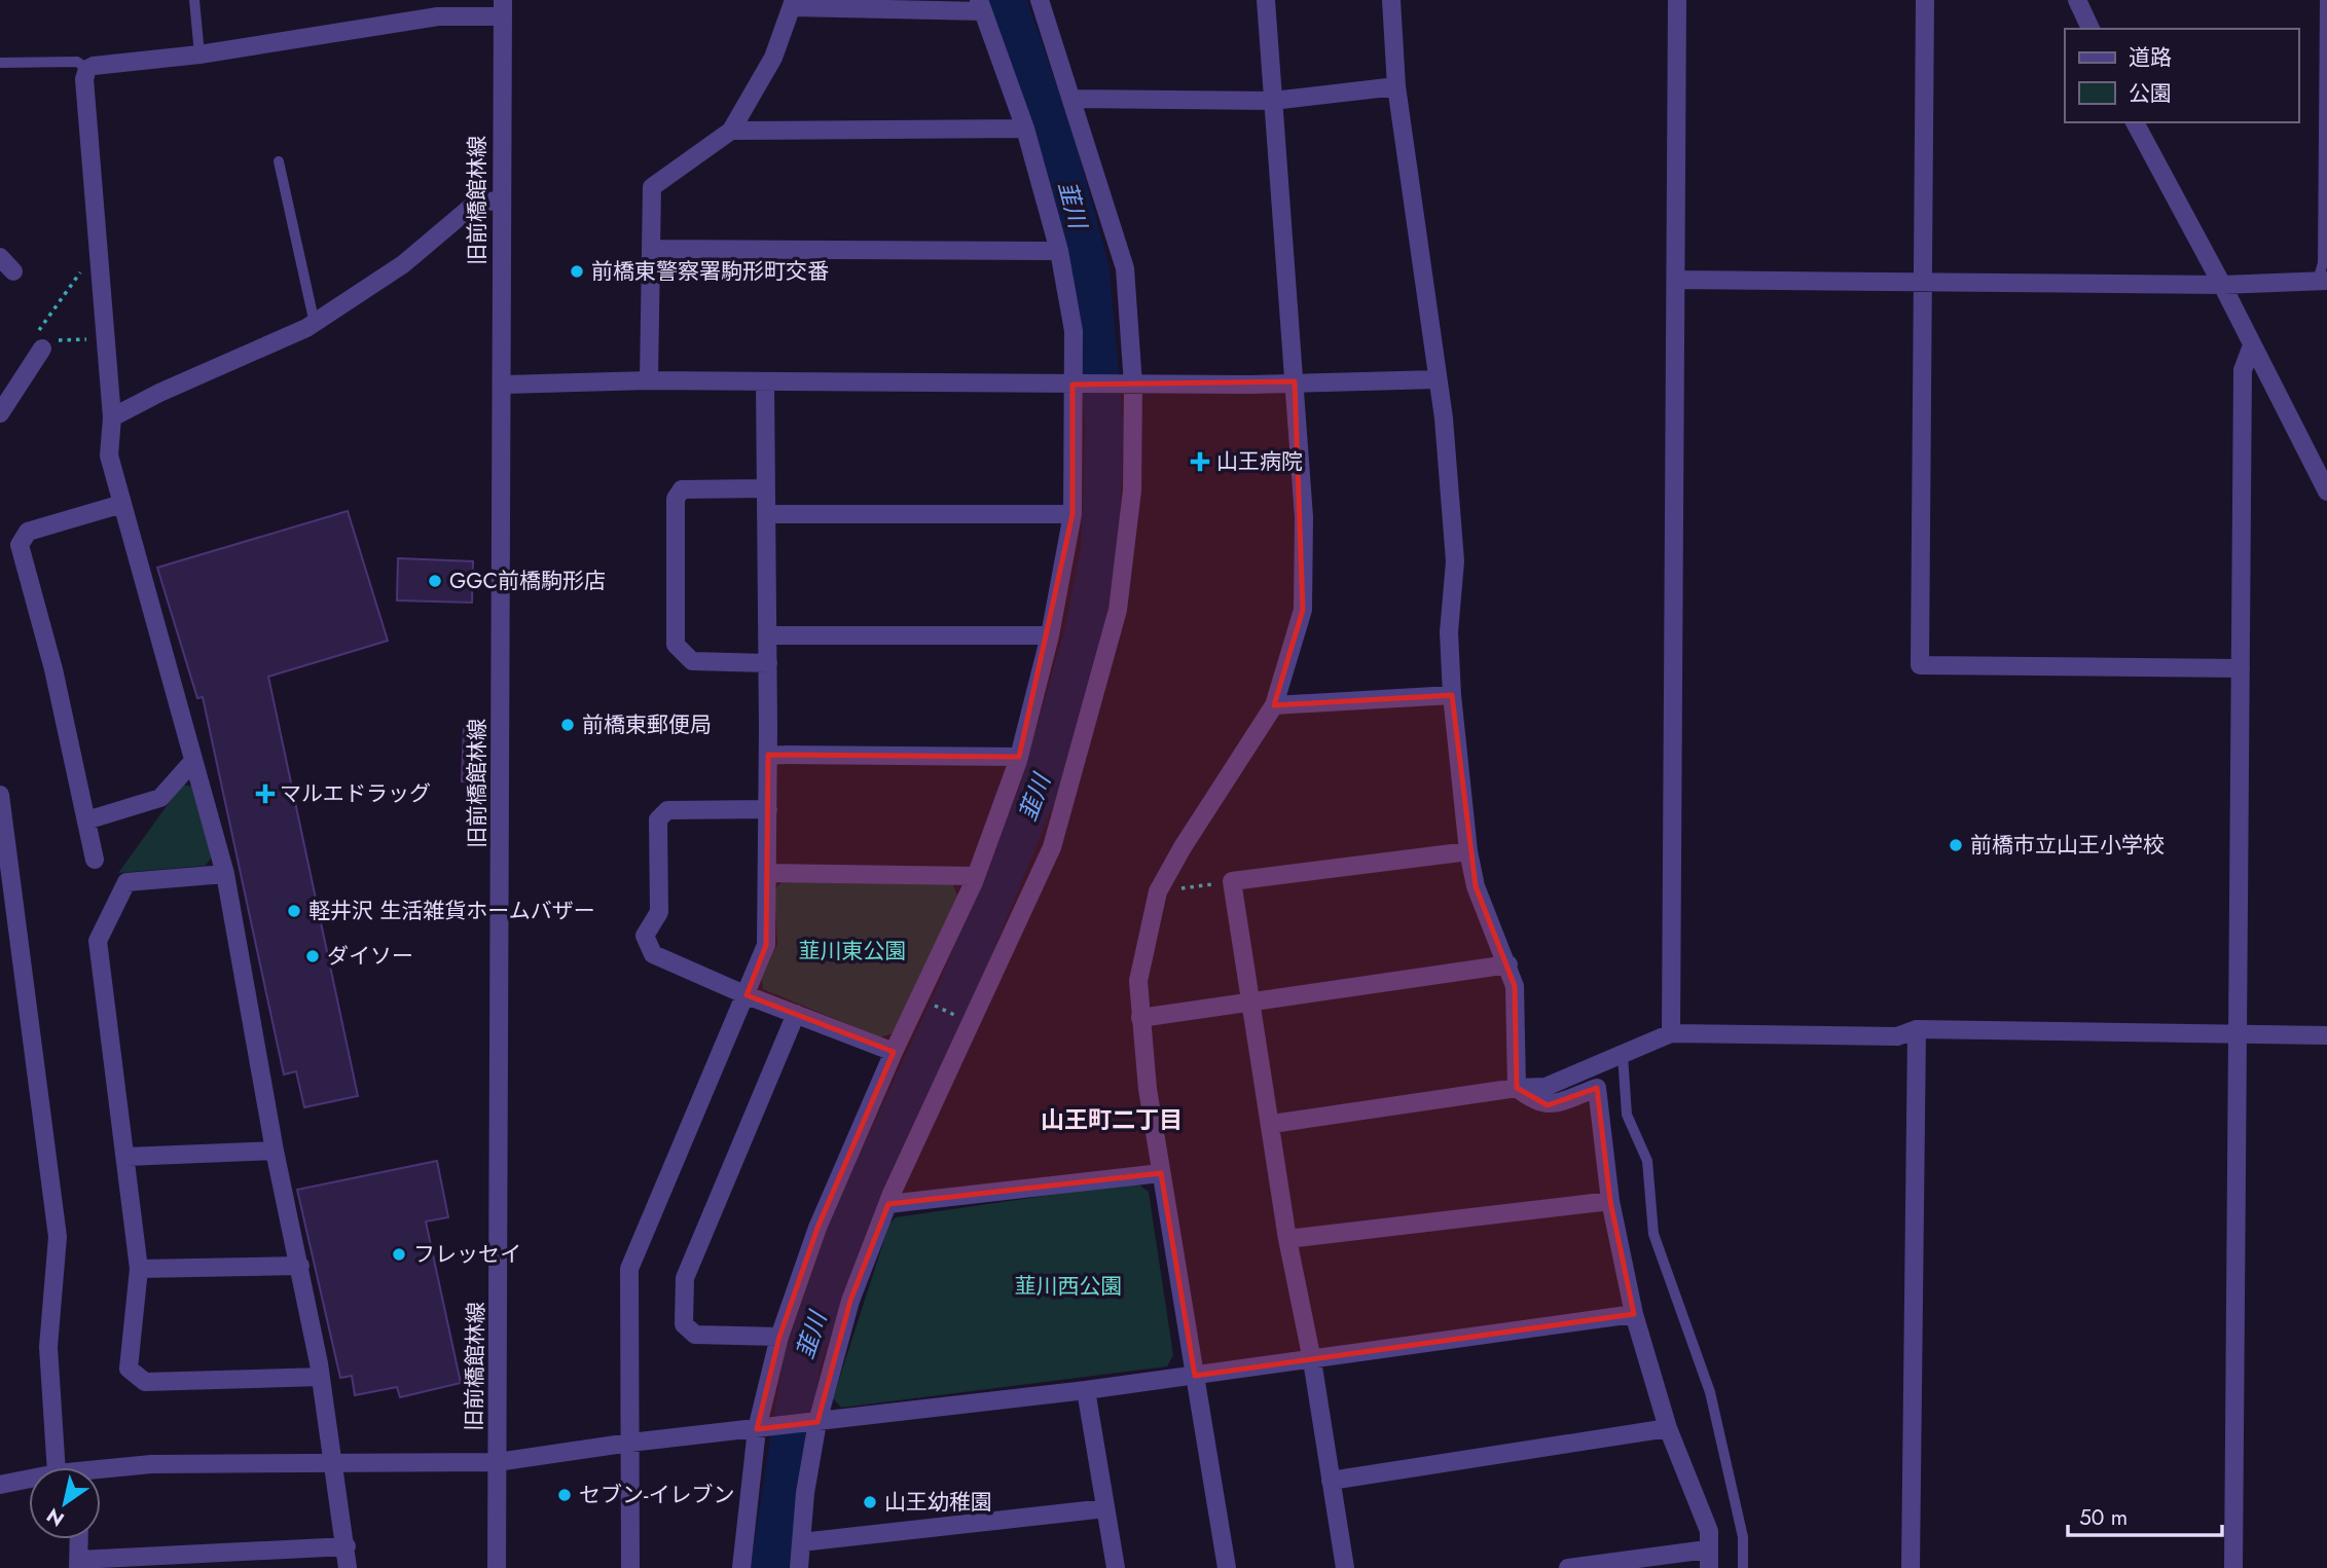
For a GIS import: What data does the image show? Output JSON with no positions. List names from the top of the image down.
{
  "streets": {
    "street": ["旧前橋館林線"]
  },
  "districts": ["山王町二丁目"],
  "water": ["韮川"],
  "parks": ["韮川東公園", "韮川西公園"],
  "places": {
    "other": [
      "前橋東警察署駒形町交番",
      "GGC前橋駒形店",
      "前橋東郵便局",
      "前橋市立山王小学校",
      "軽井沢 生活雑貨ホームバザー",
      "ダイソー",
      "フレッセイ",
      "セブン-イレブン",
      "山王幼稚園"
    ],
    "health": ["山王病院", "マルエドラッグ"]
  },
  "legend": ["道路", "公園"],
  "scale_bar": "50 m",
  "north": "bottom left"
}
